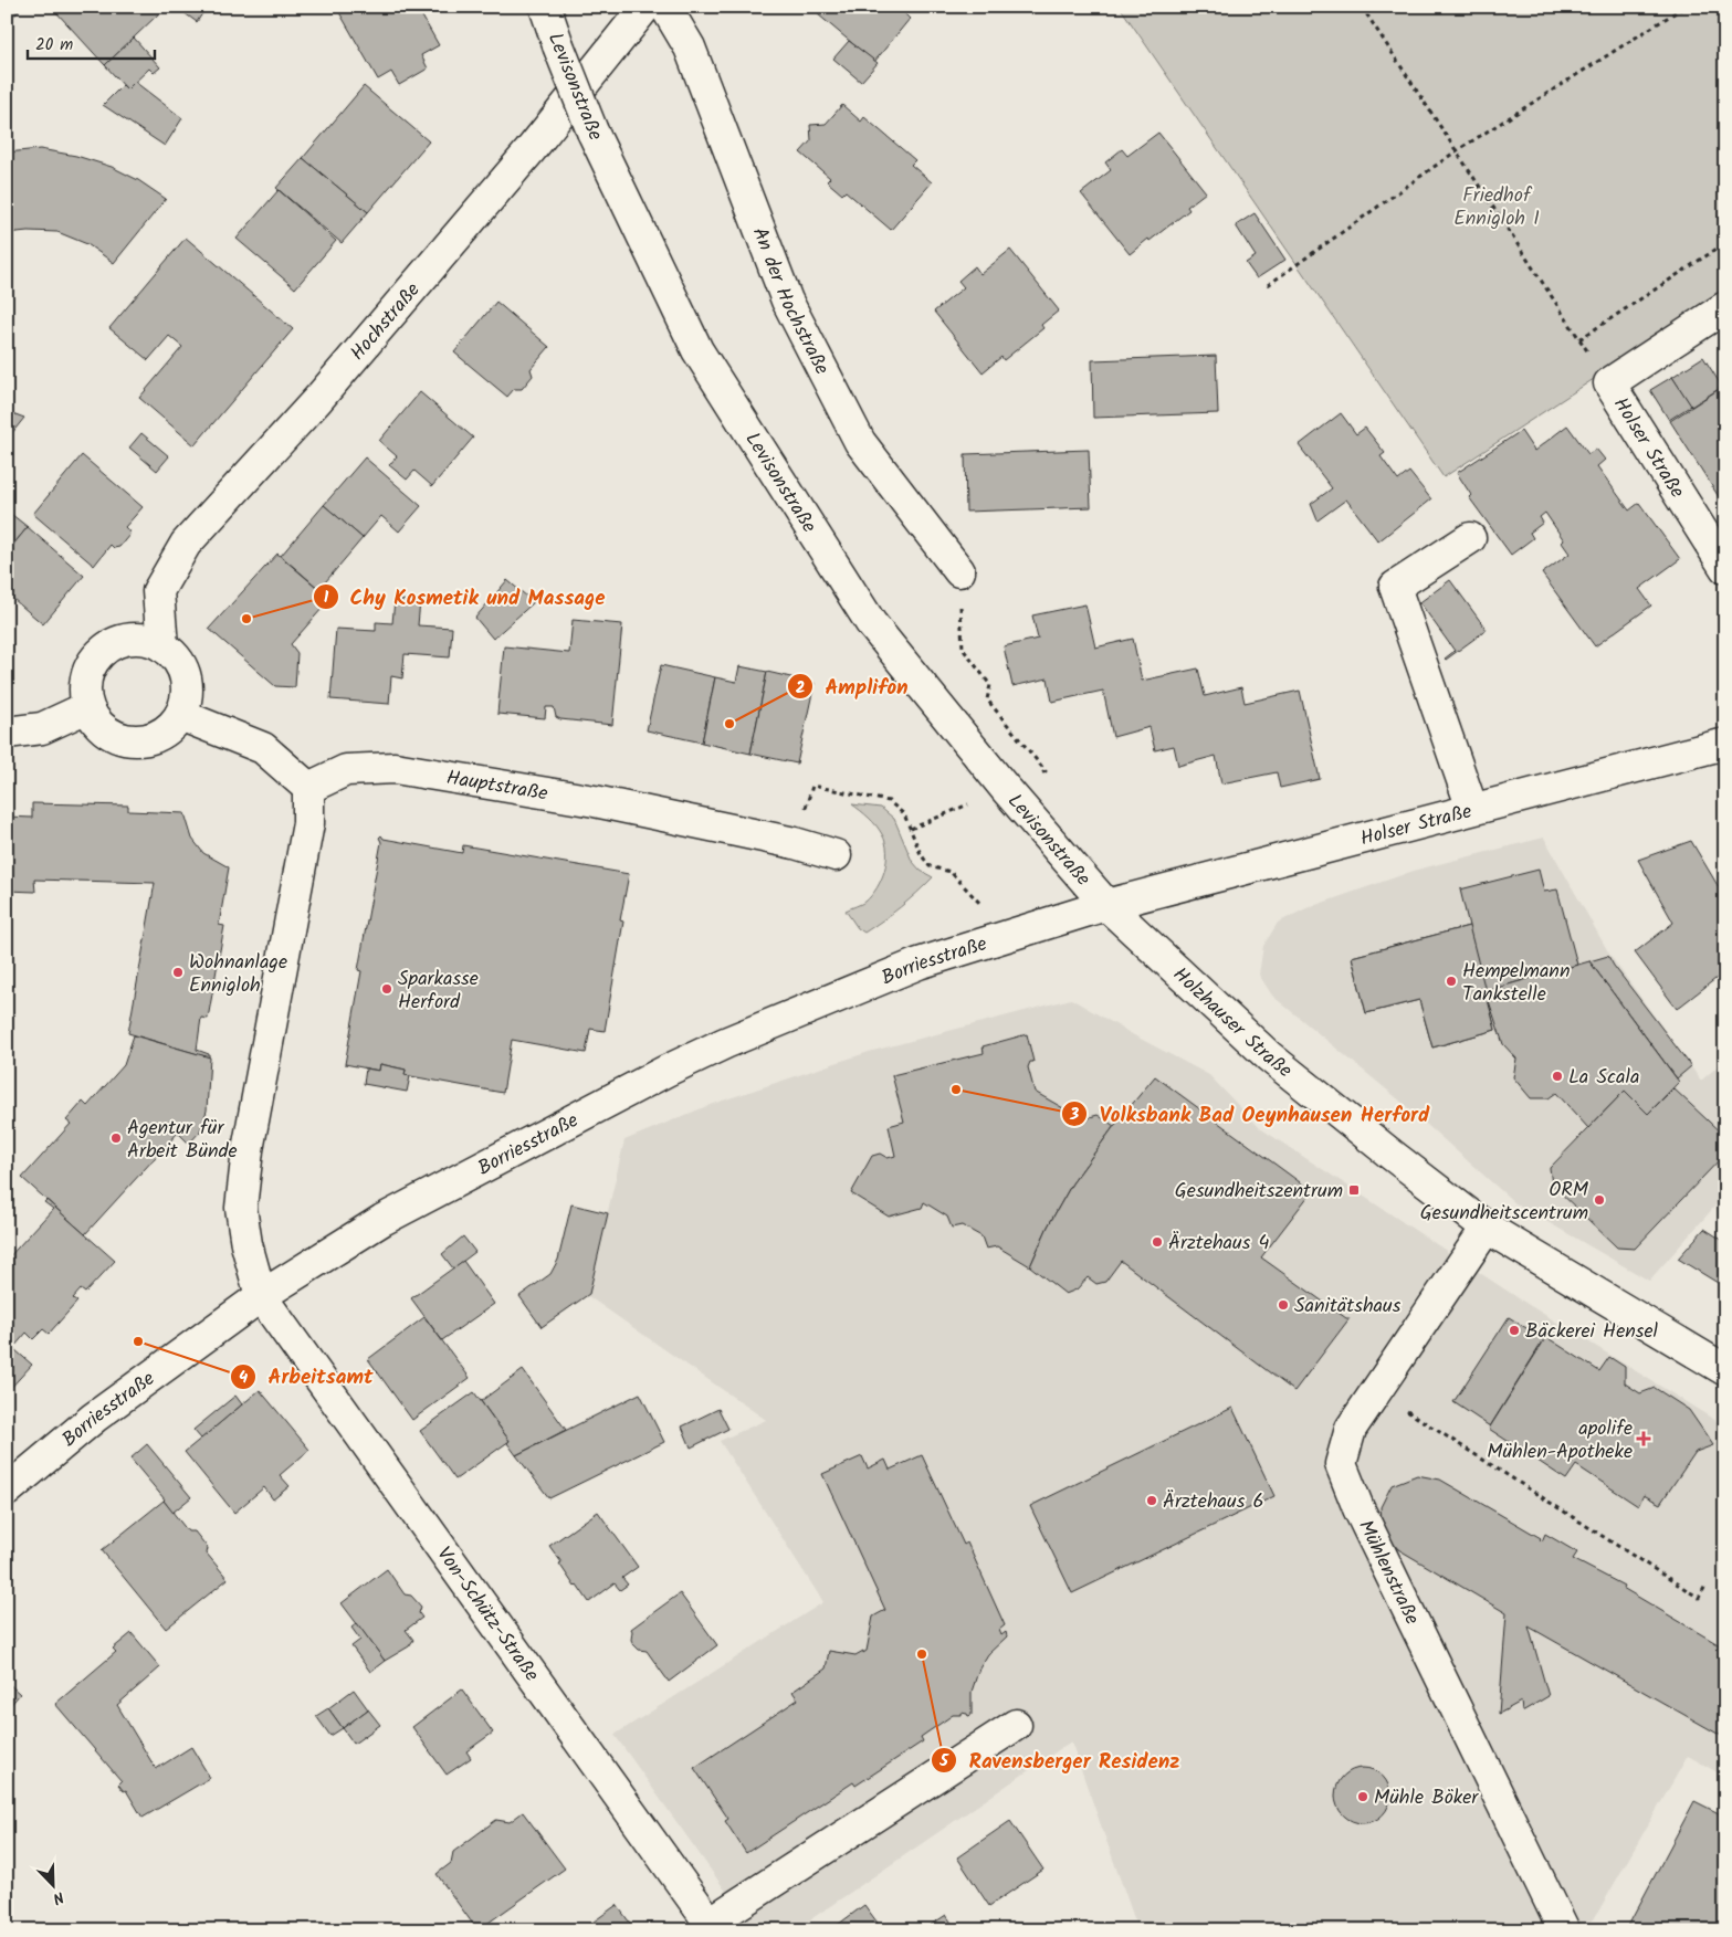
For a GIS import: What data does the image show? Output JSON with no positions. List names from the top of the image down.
{
  "streets": {
    "street": [
      "Levisonstraße",
      "An der Hochstraße",
      "Hochstraße",
      "Holser Straße",
      "Hauptstraße",
      "Borriesstraße",
      "Holzhauser Straße",
      "Mühlenstraße",
      "Von-Schütz-Straße"
    ]
  },
  "crossings": [
    ["Levisonstraße", "Holser Straße"],
    ["Levisonstraße", "Borriesstraße"],
    ["Levisonstraße", "Holzhauser Straße"],
    ["Holser Straße", "Borriesstraße"],
    ["Holser Straße", "Holzhauser Straße"],
    ["Borriesstraße", "Holzhauser Straße"],
    ["Borriesstraße", "Von-Schütz-Straße"],
    ["Holzhauser Straße", "Mühlenstraße"]
  ],
  "parks": ["Friedhof Ennigloh I"],
  "places": {
    "other": [
      "Chy Kosmetik und Massage",
      "Amplifon",
      "Wohnanlage Ennigloh",
      "Hempelmann Tankstelle",
      "Sparkasse Herford",
      "La Scala",
      "Volksbank Bad Oeynhausen Herford",
      "Agentur für Arbeit Bünde",
      "ORM Gesundheitscentrum",
      "Ärztehaus 4",
      "Sanitätshaus",
      "Bäckerei Hensel",
      "Arbeitsamt",
      "Ärztehaus 6",
      "Ravensberger Residenz",
      "Mühle Böker"
    ],
    "transit": ["Gesundheitszentrum"],
    "health": ["apolife Mühlen-Apotheke"]
  },
  "scale_bar": "20 m",
  "north": "bottom right"
}
